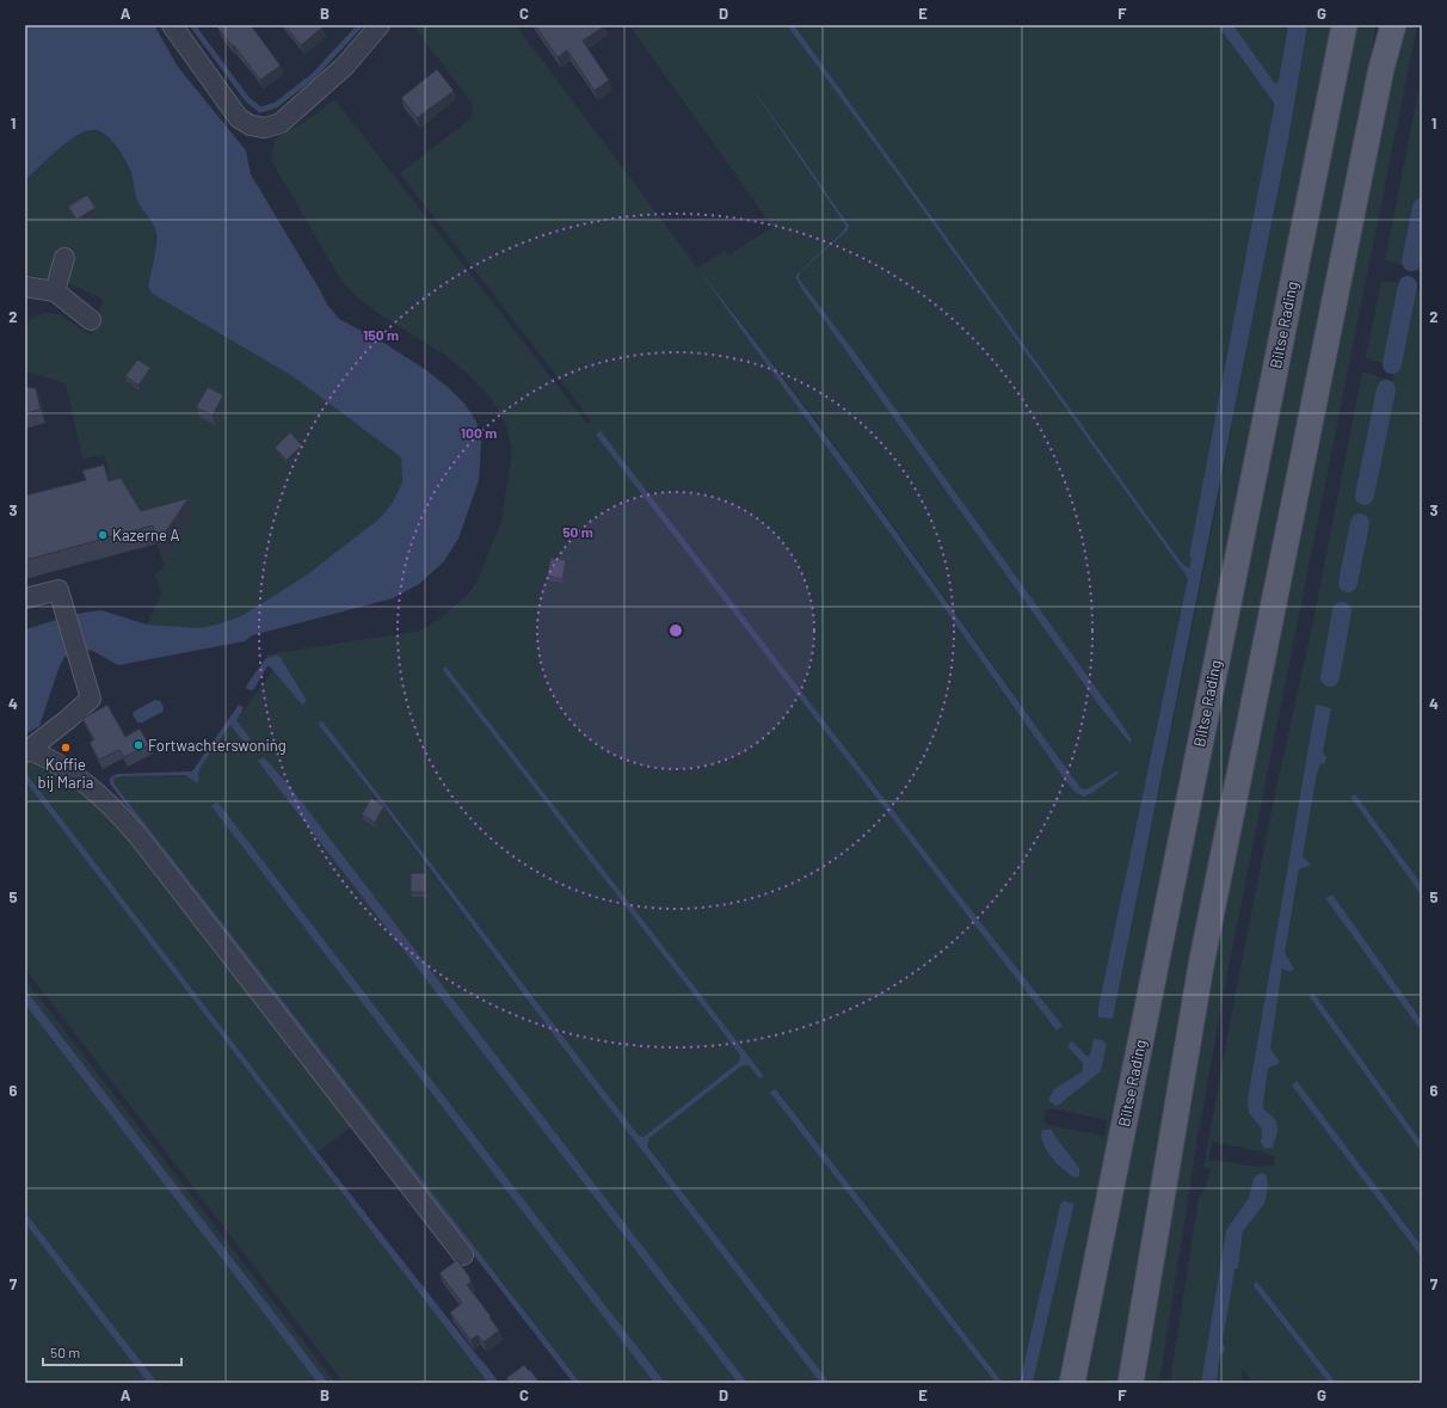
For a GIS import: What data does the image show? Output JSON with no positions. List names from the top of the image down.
{
  "streets": {
    "main road": ["Biltse Rading"]
  },
  "places": ["Kazerne A", "Fortwachterswoning", "Koffie bij Maria"],
  "scale_bar": "50 m",
  "grid": {
    "columns": [
      "A",
      "B",
      "C",
      "D",
      "E",
      "F",
      "G"
    ],
    "rows": [
      "1",
      "2",
      "3",
      "4",
      "5",
      "6",
      "7"
    ]
  },
  "rings": ["150 m", "100 m", "50 m"]
}
